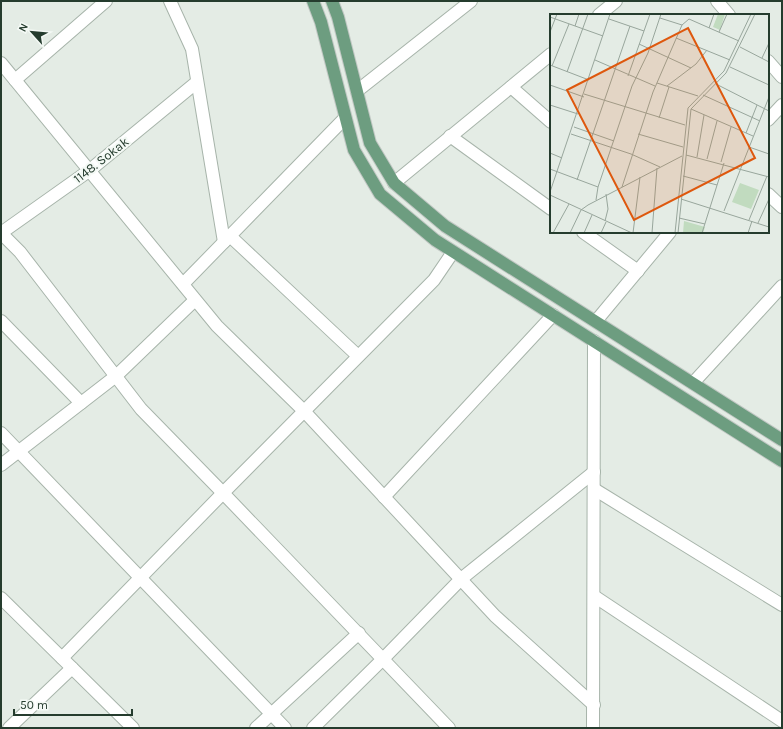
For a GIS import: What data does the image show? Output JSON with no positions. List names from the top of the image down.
{
  "streets": {
    "street": ["1148. Sokak"]
  },
  "scale_bar": "50 m",
  "north": "top left"
}
